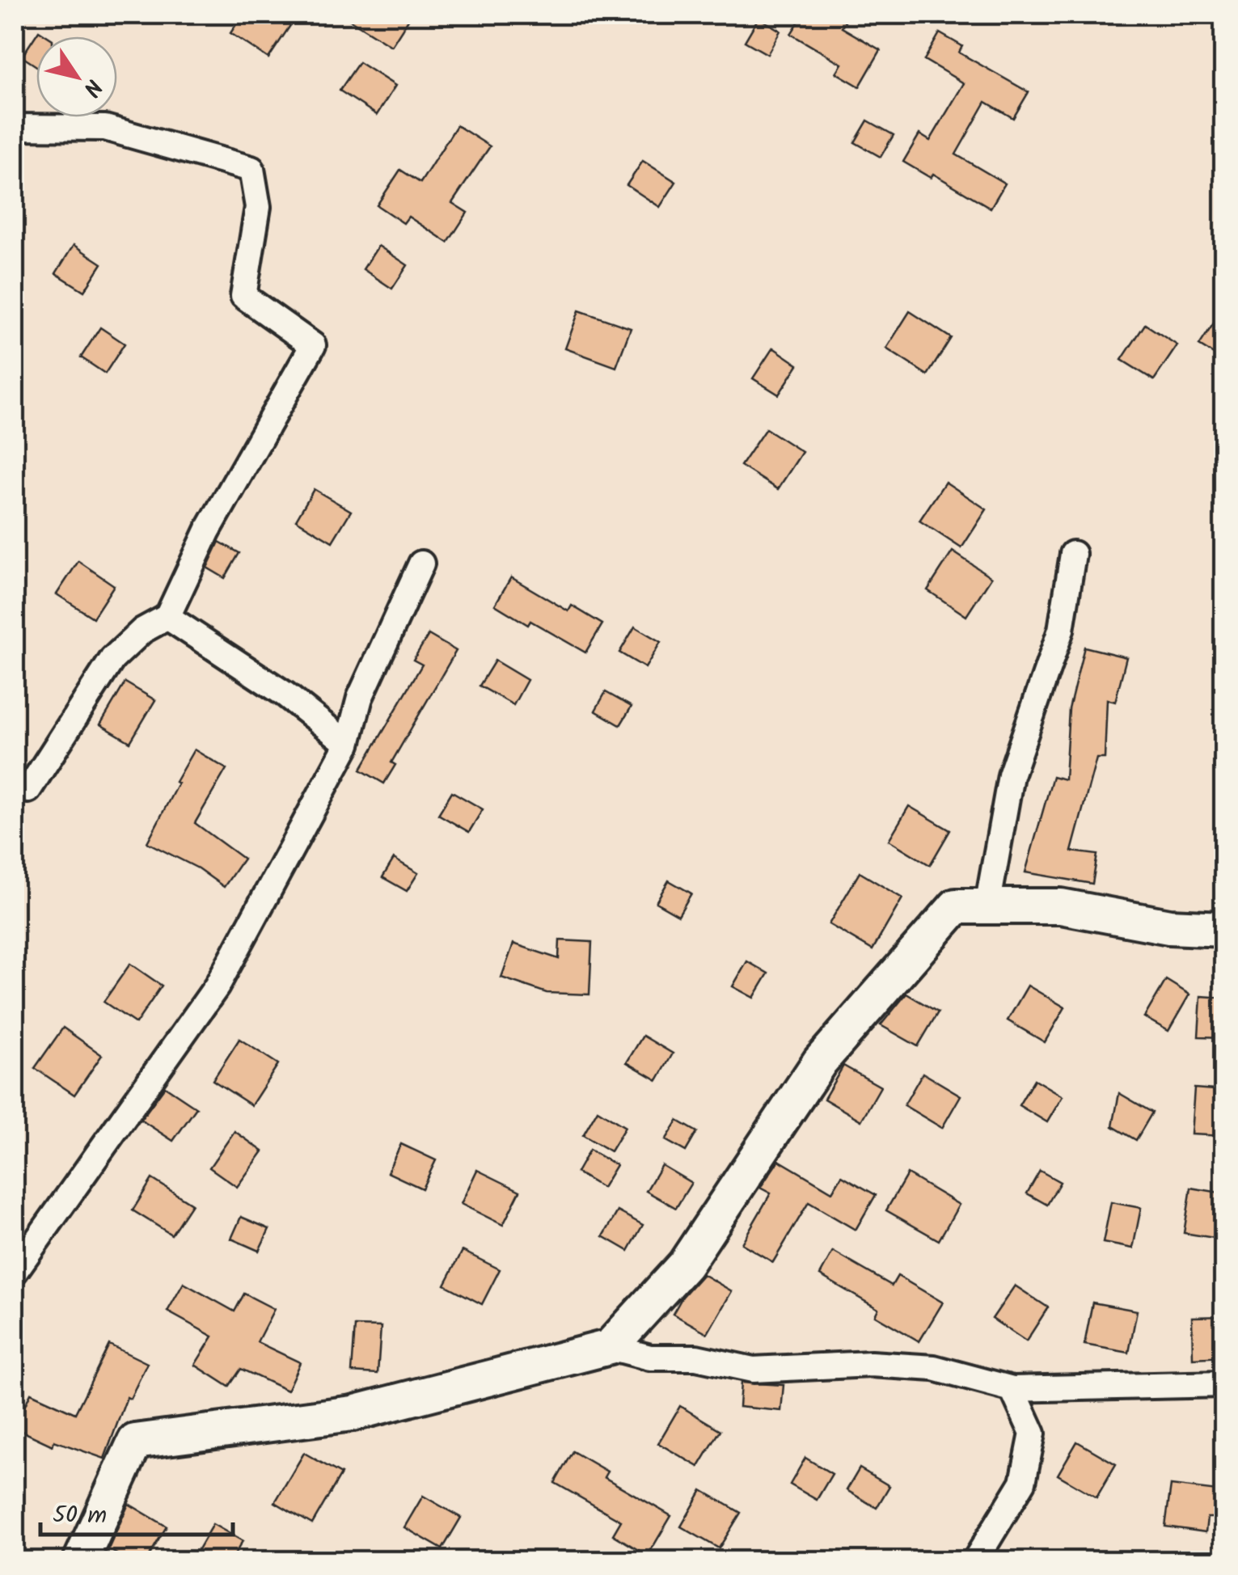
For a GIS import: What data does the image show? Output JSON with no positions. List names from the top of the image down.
{
  "scale_bar": "50 m",
  "north": "bottom right"
}
